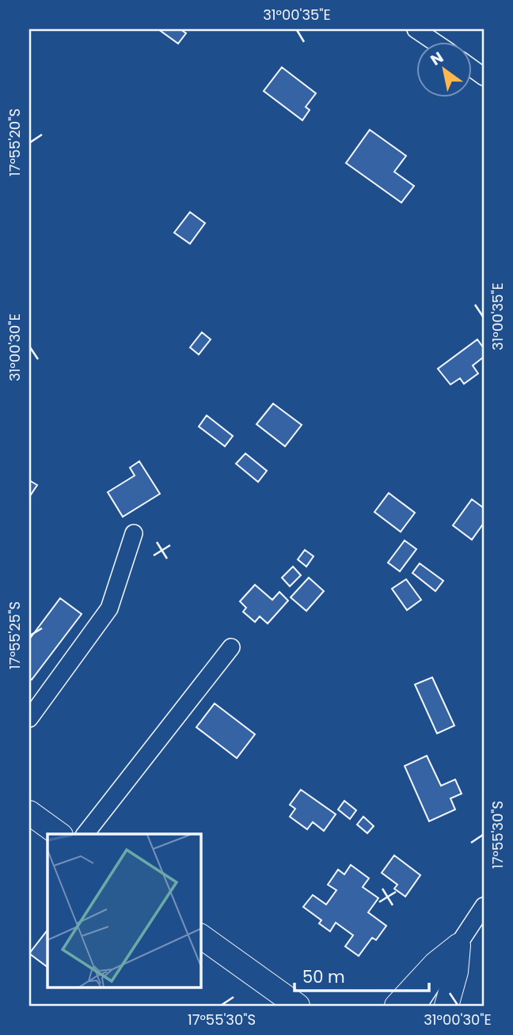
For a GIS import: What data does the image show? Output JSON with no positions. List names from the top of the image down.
{
  "scale_bar": "50 m",
  "north": "top left",
  "coordinates": [
    "31°00'35\"E",
    "17°55'20\"S",
    "31°00'30\"E",
    "17°55'25\"S",
    "17°55'30\"S"
  ]
}
